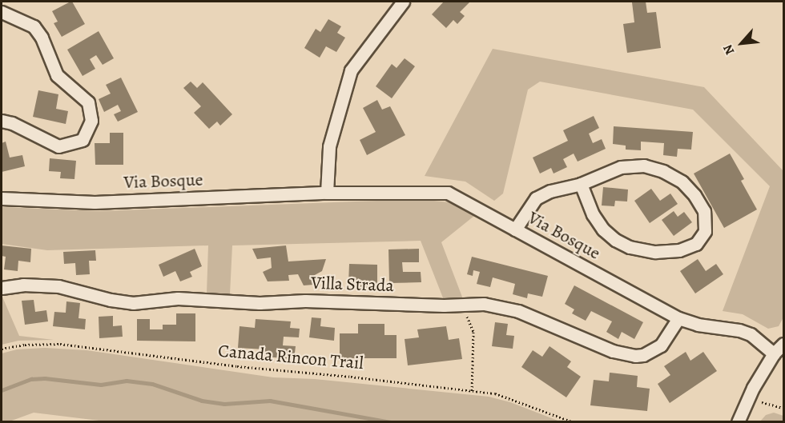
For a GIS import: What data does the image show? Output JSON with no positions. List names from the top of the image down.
{
  "streets": {
    "street": ["Via Bosque", "Villa Strada"],
    "path": ["Canada Rincon Trail"]
  },
  "crossings": [
    ["Via Bosque", "Villa Strada"]
  ],
  "north": "bottom left"
}
